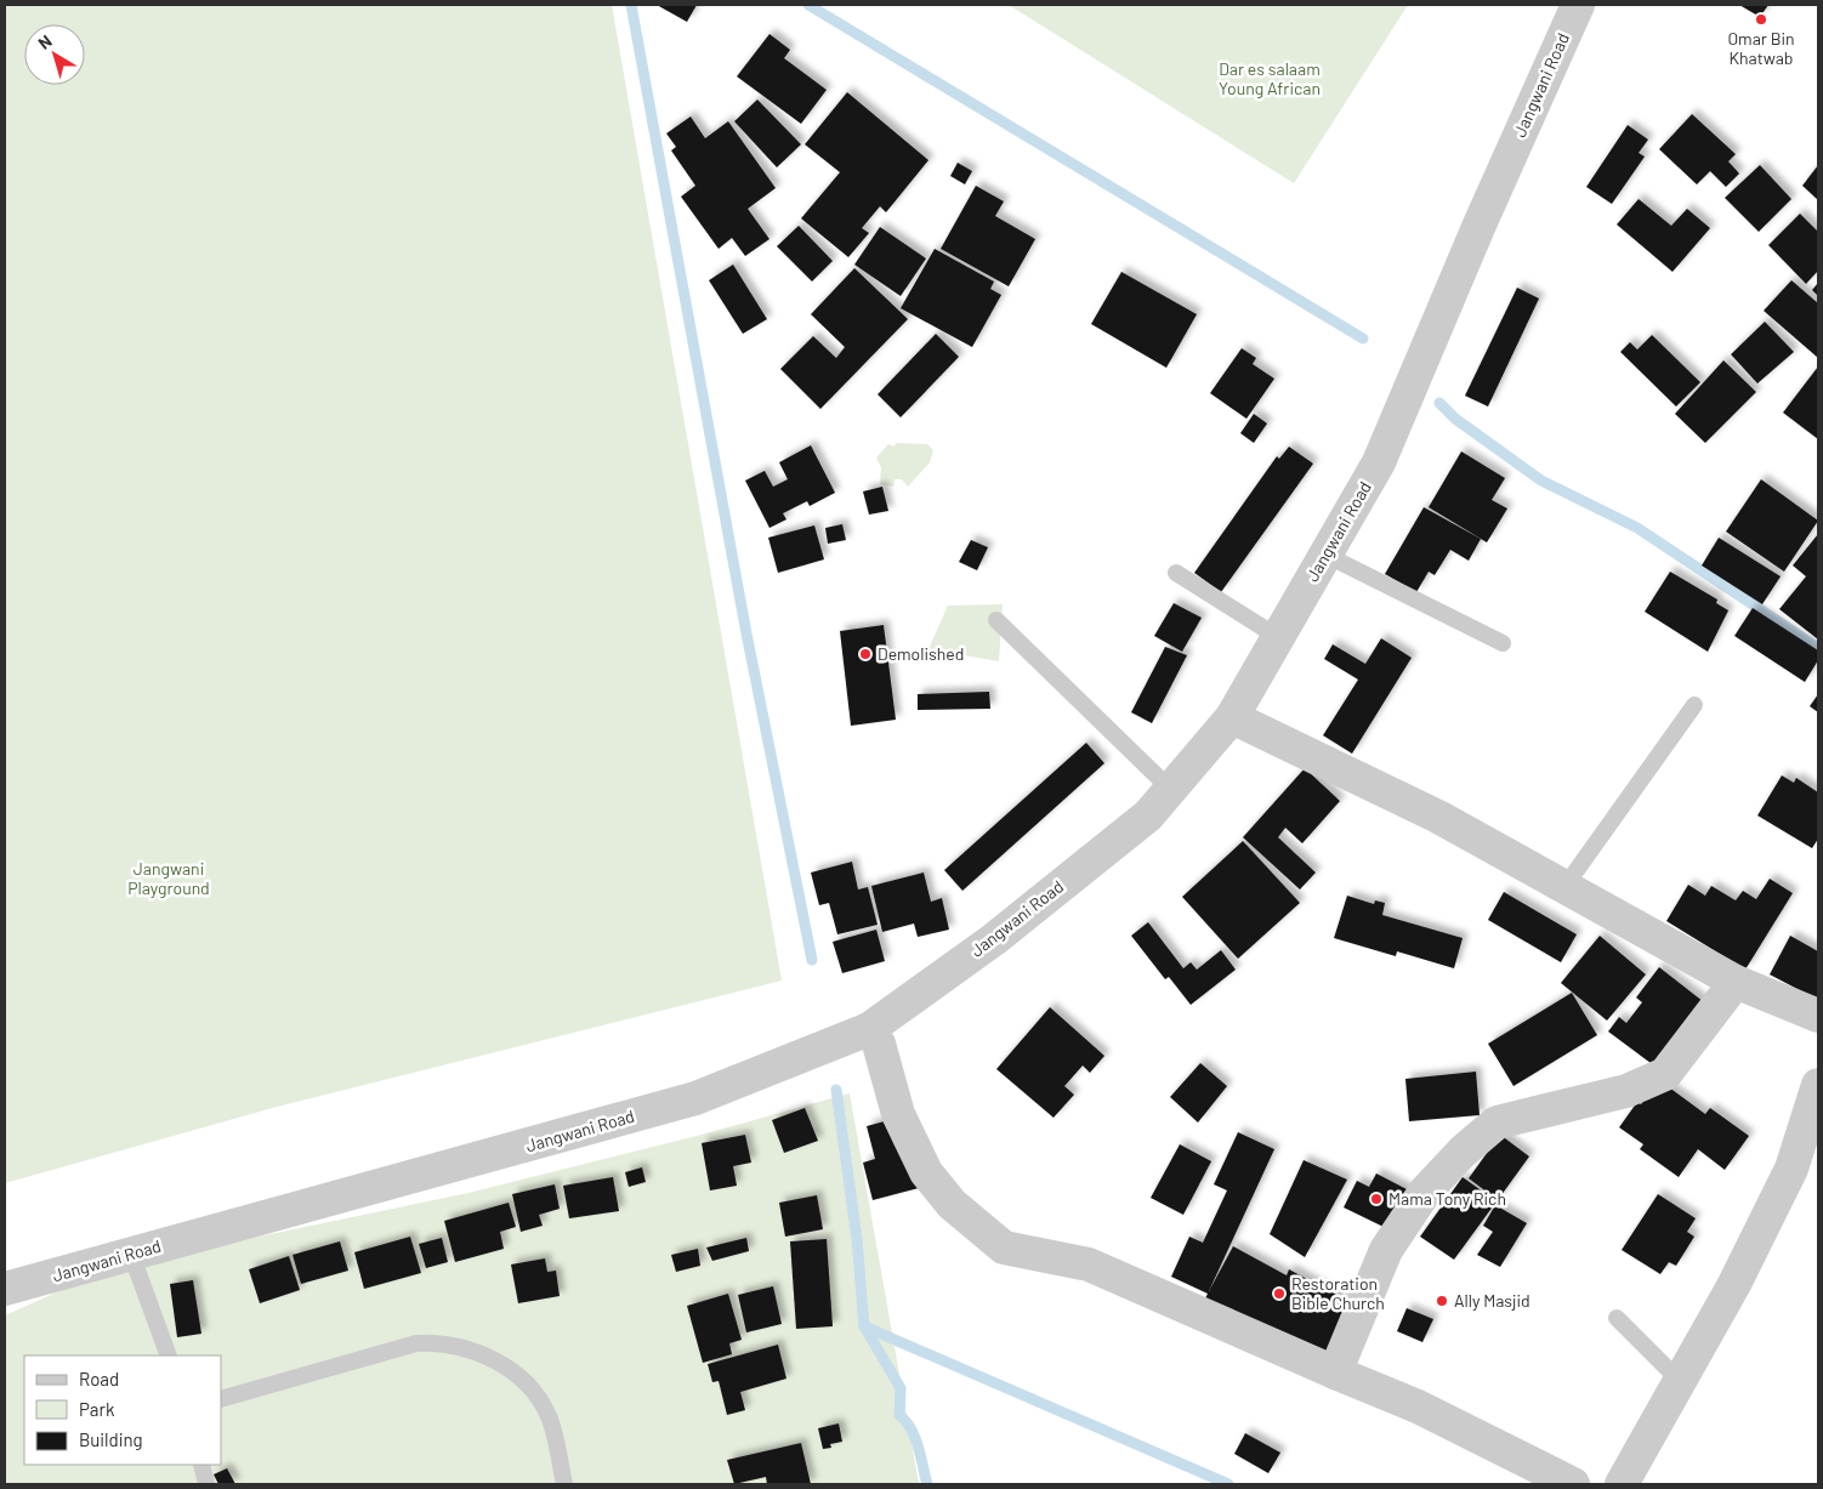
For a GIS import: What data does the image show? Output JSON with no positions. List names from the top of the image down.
{
  "streets": {
    "street": ["Jangwani Road"]
  },
  "parks": ["Dar es salaam Young African", "Jangwani Playground"],
  "places": [
    "Omar Bin Khatwab",
    "Demolished",
    "Mama Tony Rich",
    "Restoration Bible Church",
    "Ally Masjid"
  ],
  "legend": ["Road", "Park", "Building"],
  "north": "top left"
}
